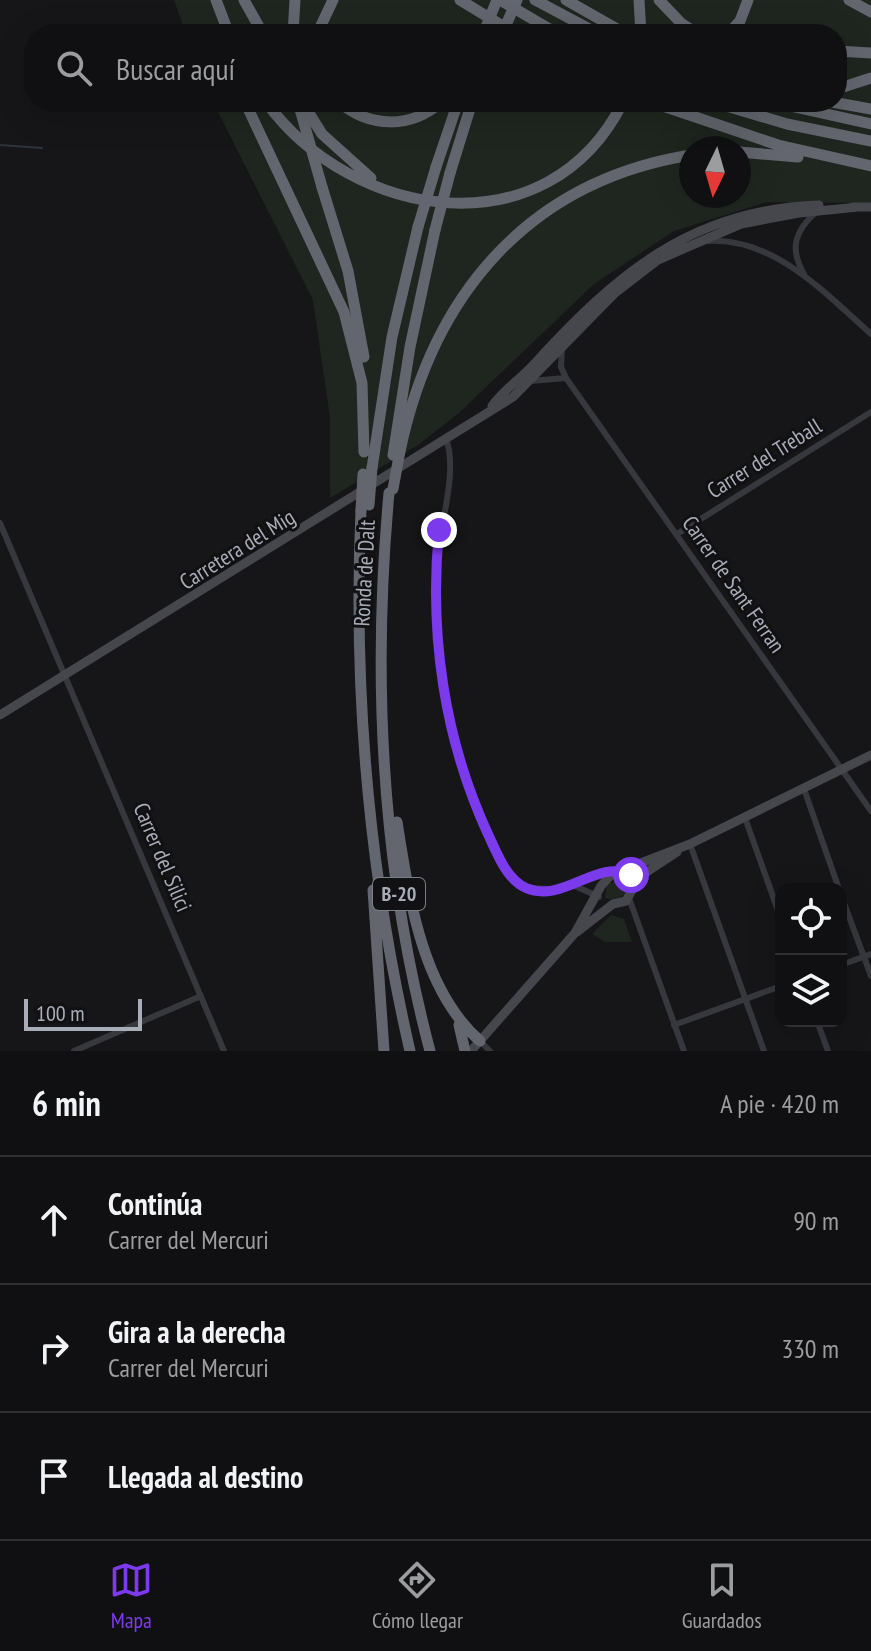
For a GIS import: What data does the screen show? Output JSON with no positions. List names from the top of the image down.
{
  "streets": {
    "highway": ["Ronda de Dalt", "B-20"],
    "street": [
      "Carrer del Treball",
      "Carretera del Mig",
      "Carrer de Sant Ferran",
      "Carrer del Silici"
    ]
  },
  "crossings": [
    ["Carrer del Treball", "Carrer de Sant Ferran"],
    ["Carretera del Mig", "Carrer de Sant Ferran"],
    ["Carretera del Mig", "Carrer del Silici"],
    ["Ronda de Dalt", "B-20"]
  ],
  "scale_bar": "100 m",
  "north": "bottom",
  "page": {
    "search": "Buscar aquí",
    "scale": "100 m",
    "heading": ["6 min", "A pie · 420 m"],
    "list": [
      ["Continúa", "Carrer del Mercuri", "90 m"],
      ["Gira a la derecha", "Carrer del Mercuri", "330 m"],
      "Llegada al destino"
    ],
    "nav": ["Mapa", "Cómo llegar", "Guardados"]
  }
}
